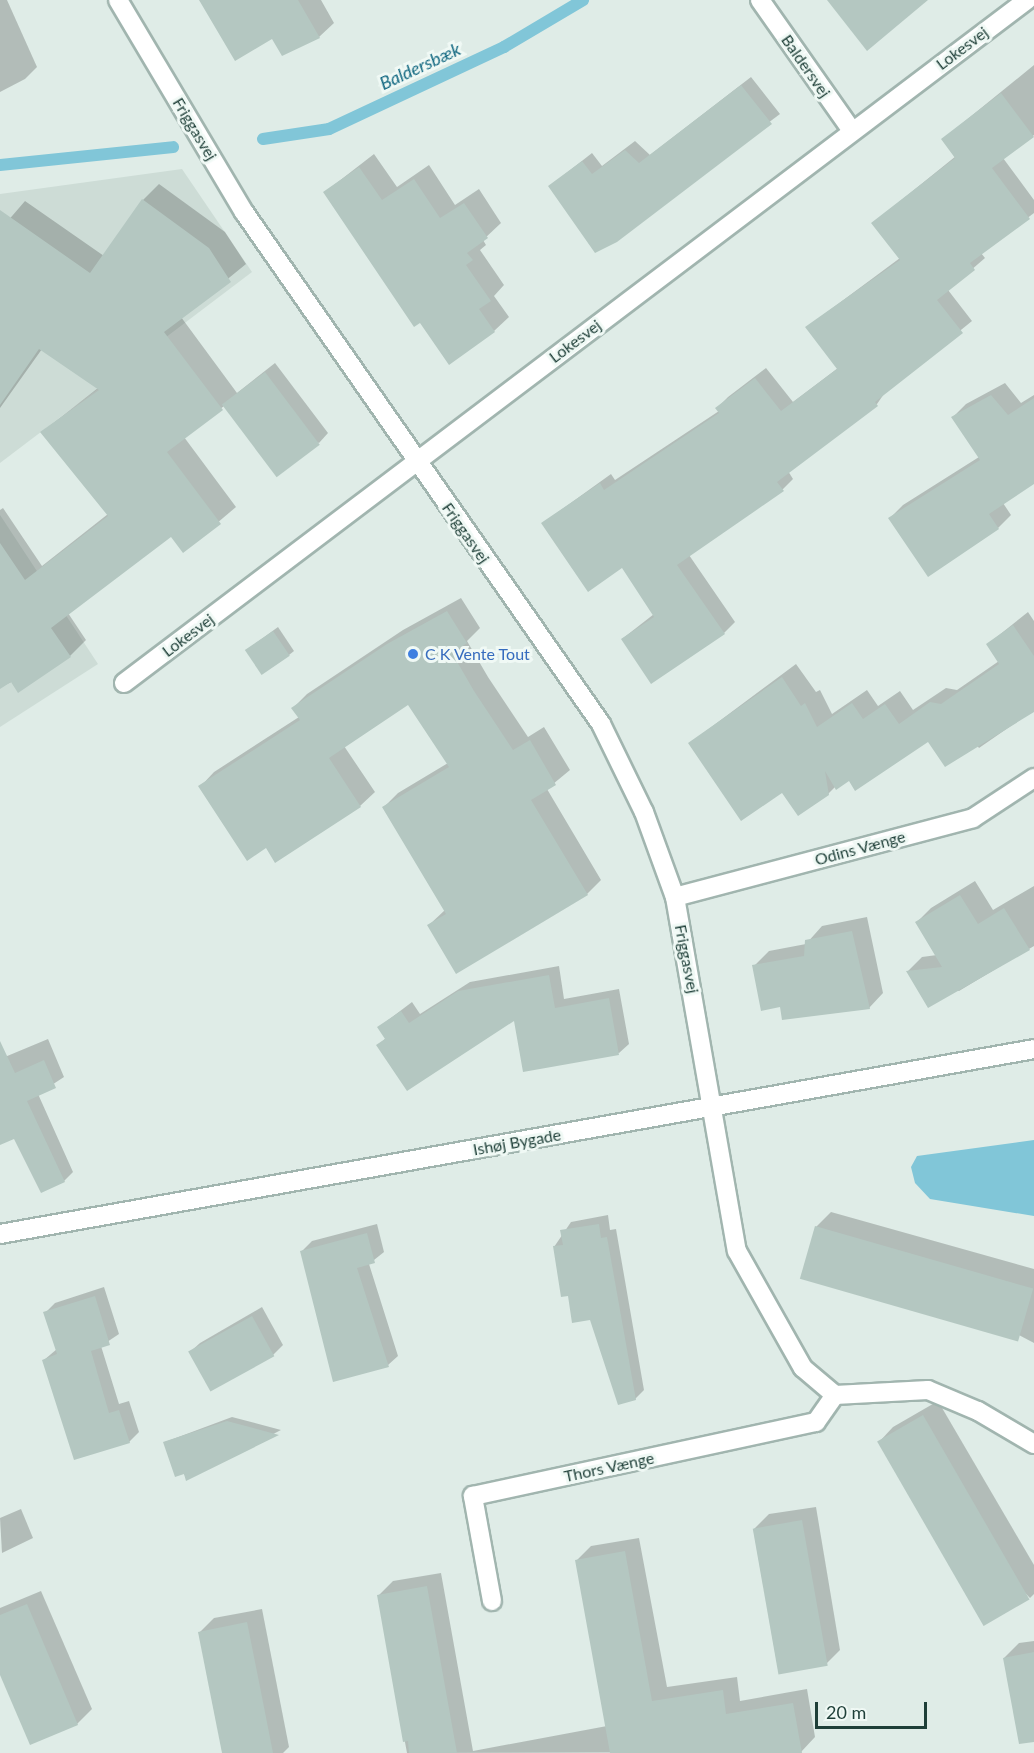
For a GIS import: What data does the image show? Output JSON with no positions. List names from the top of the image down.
{
  "streets": {
    "street": [
      "Lokesvej",
      "Baldersvej",
      "Friggasvej",
      "Odins Vænge",
      "Ishøj Bygade",
      "Thors Vænge"
    ]
  },
  "crossings": [
    ["Lokesvej", "Baldersvej"],
    ["Lokesvej", "Friggasvej"],
    ["Friggasvej", "Odins Vænge"],
    ["Friggasvej", "Ishøj Bygade"]
  ],
  "water": ["Baldersbæk"],
  "places": ["C K Vente Tout"],
  "scale_bar": "20 m"
}
